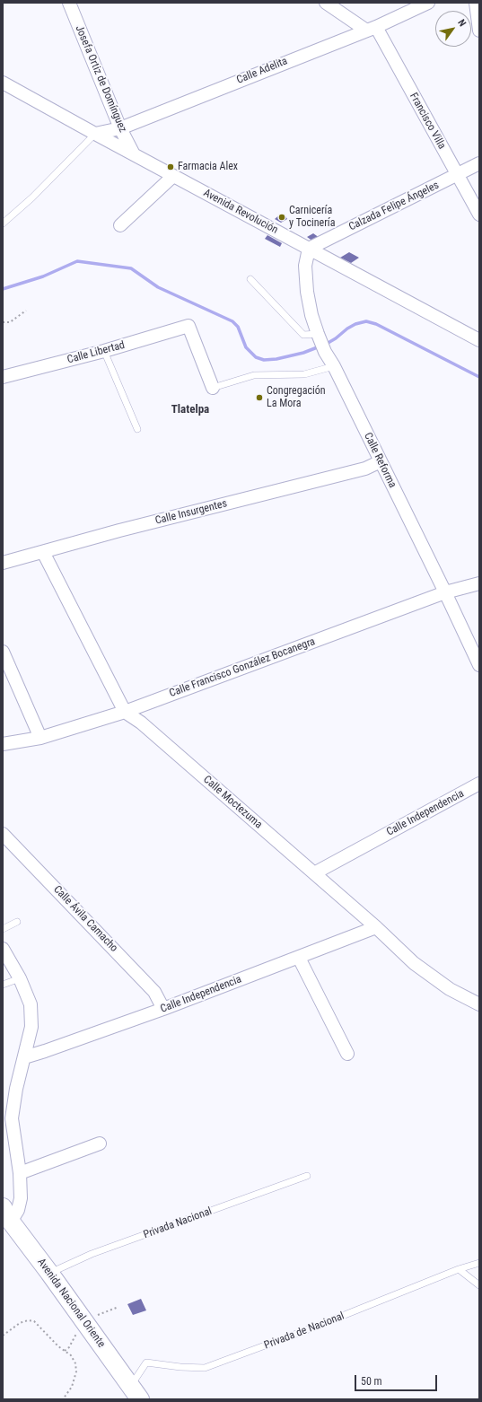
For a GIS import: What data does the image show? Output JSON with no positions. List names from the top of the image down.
{
  "streets": {
    "street": [
      "Calle Adelita",
      "Josefa Ortiz de Domínguez",
      "Francisco Villa",
      "Calzada Felipe Ángeles",
      "Avenida Revolución",
      "Calle Libertad",
      "Calle Reforma",
      "Calle Insurgentes",
      "Calle Francisco González Bocanegra",
      "Calle Moctezuma",
      "Calle Independencia",
      "Calle Ávila Camacho",
      "Avenida Nacional Oriente"
    ],
    "lane": ["Privada Nacional", "Privada de Nacional"]
  },
  "crossings": [
    ["Calle Adelita", "Josefa Ortiz de Domínguez"],
    ["Calle Adelita", "Francisco Villa"],
    ["Calle Adelita", "Avenida Revolución"],
    ["Josefa Ortiz de Domínguez", "Avenida Revolución"],
    ["Francisco Villa", "Calzada Felipe Ángeles"],
    ["Calzada Felipe Ángeles", "Avenida Revolución"],
    ["Calzada Felipe Ángeles", "Calle Reforma"],
    ["Avenida Revolución", "Calle Reforma"],
    ["Calle Reforma", "Calle Insurgentes"],
    ["Calle Reforma", "Calle Francisco González Bocanegra"],
    ["Calle Insurgentes", "Calle Moctezuma"],
    ["Calle Francisco González Bocanegra", "Calle Moctezuma"],
    ["Calle Moctezuma", "Calle Independencia"],
    ["Calle Independencia", "Calle Ávila Camacho"],
    ["Privada Nacional", "Avenida Nacional Oriente"],
    ["Avenida Nacional Oriente", "Privada de Nacional"]
  ],
  "districts": ["Tlatelpa"],
  "places": ["Farmacia Alex", "Carnicería y Tocinería", "Congregación La Mora"],
  "scale_bar": "50 m",
  "north": "top right"
}
